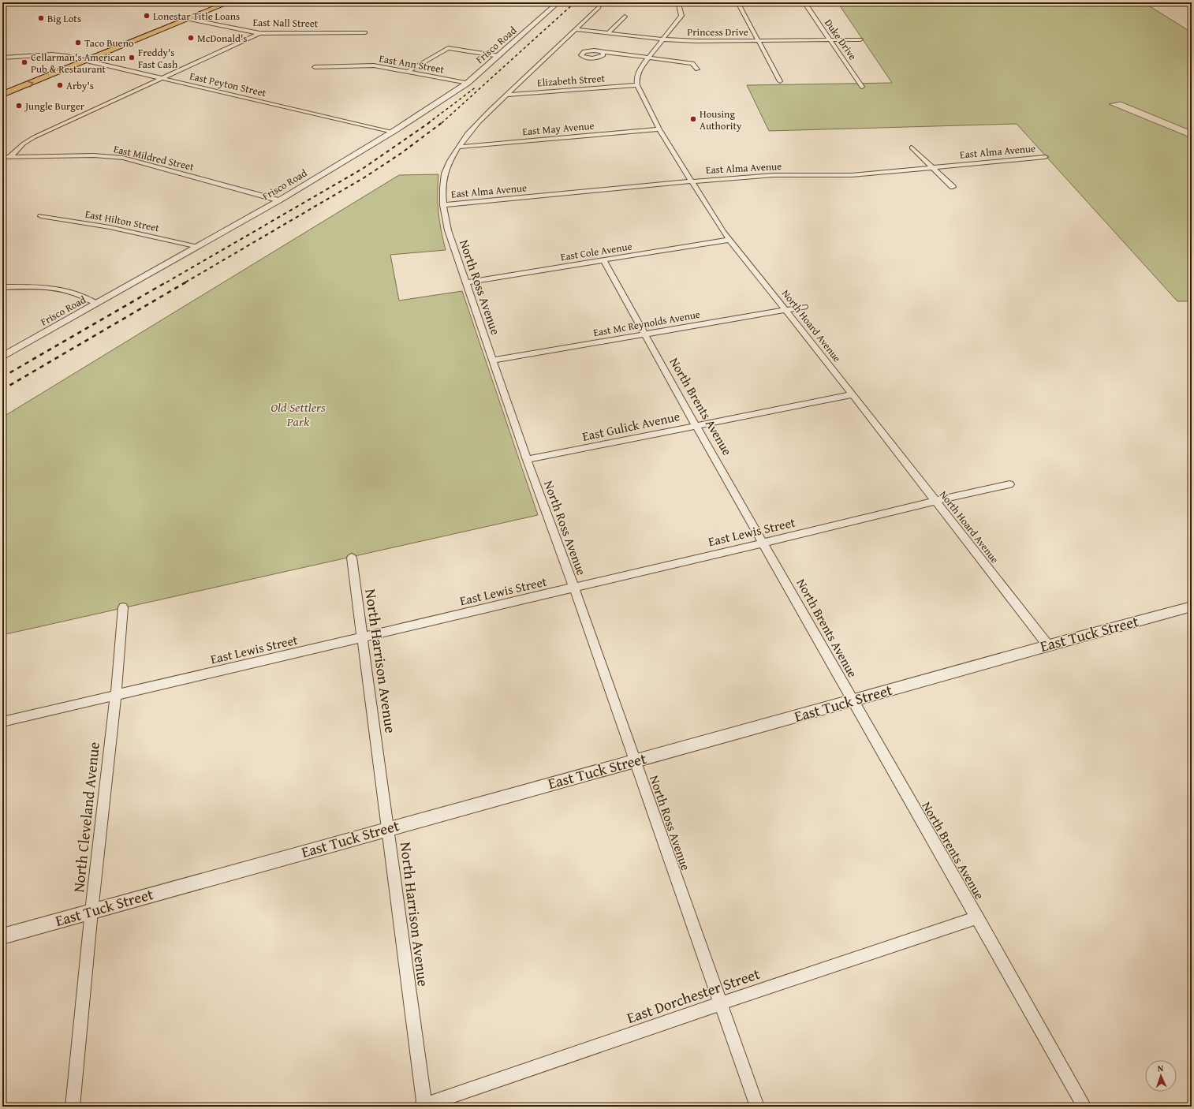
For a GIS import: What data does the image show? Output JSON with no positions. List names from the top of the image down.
{
  "streets": {
    "street": [
      "East Nall Street",
      "Princess Drive",
      "Duke Drive",
      "Frisco Road",
      "East Ann Street",
      "Elizabeth Street",
      "East Peyton Street",
      "East May Avenue",
      "East Alma Avenue",
      "East Mildred Street",
      "East Hilton Street",
      "East Cole Avenue",
      "North Ross Avenue",
      "East Mc Reynolds Avenue",
      "North Hoard Avenue",
      "North Brents Avenue",
      "East Gulick Avenue",
      "East Lewis Street",
      "East Tuck Street",
      "North Harrison Avenue",
      "North Cleveland Avenue",
      "East Dorchester Street"
    ]
  },
  "crossings": [
    ["Princess Drive", "Duke Drive"],
    ["Princess Drive", "North Ross Avenue"],
    ["Frisco Road", "East Ann Street"],
    ["Frisco Road", "East Peyton Street"],
    ["Frisco Road", "East Mildred Street"],
    ["Frisco Road", "East Hilton Street"],
    ["Elizabeth Street", "North Ross Avenue"],
    ["Elizabeth Street", "North Hoard Avenue"],
    ["East May Avenue", "North Ross Avenue"],
    ["East May Avenue", "North Hoard Avenue"],
    ["East Alma Avenue", "North Ross Avenue"],
    ["East Alma Avenue", "North Hoard Avenue"],
    ["East Cole Avenue", "North Ross Avenue"],
    ["East Cole Avenue", "North Hoard Avenue"],
    ["East Cole Avenue", "North Brents Avenue"],
    ["North Ross Avenue", "East Mc Reynolds Avenue"],
    ["North Ross Avenue", "East Gulick Avenue"],
    ["North Ross Avenue", "East Lewis Street"],
    ["North Ross Avenue", "East Tuck Street"],
    ["North Ross Avenue", "East Dorchester Street"],
    ["East Mc Reynolds Avenue", "North Hoard Avenue"],
    ["East Mc Reynolds Avenue", "North Brents Avenue"],
    ["North Hoard Avenue", "East Gulick Avenue"],
    ["North Hoard Avenue", "East Lewis Street"],
    ["North Hoard Avenue", "East Tuck Street"],
    ["North Brents Avenue", "East Gulick Avenue"],
    ["North Brents Avenue", "East Lewis Street"],
    ["North Brents Avenue", "East Tuck Street"],
    ["North Brents Avenue", "East Dorchester Street"],
    ["East Lewis Street", "North Harrison Avenue"],
    ["East Lewis Street", "North Cleveland Avenue"],
    ["East Tuck Street", "North Harrison Avenue"],
    ["East Tuck Street", "North Cleveland Avenue"],
    ["North Harrison Avenue", "East Dorchester Street"]
  ],
  "parks": ["Old Settlers Park"],
  "places": [
    "Lonestar Title Loans",
    "Big Lots",
    "McDonald's",
    "Taco Bueno",
    "Freddy's Fast Cash",
    "Cellarman's American Pub & Restaurant",
    "Arby's",
    "Jungle Burger",
    "Housing Authority"
  ],
  "north": "top"
}
